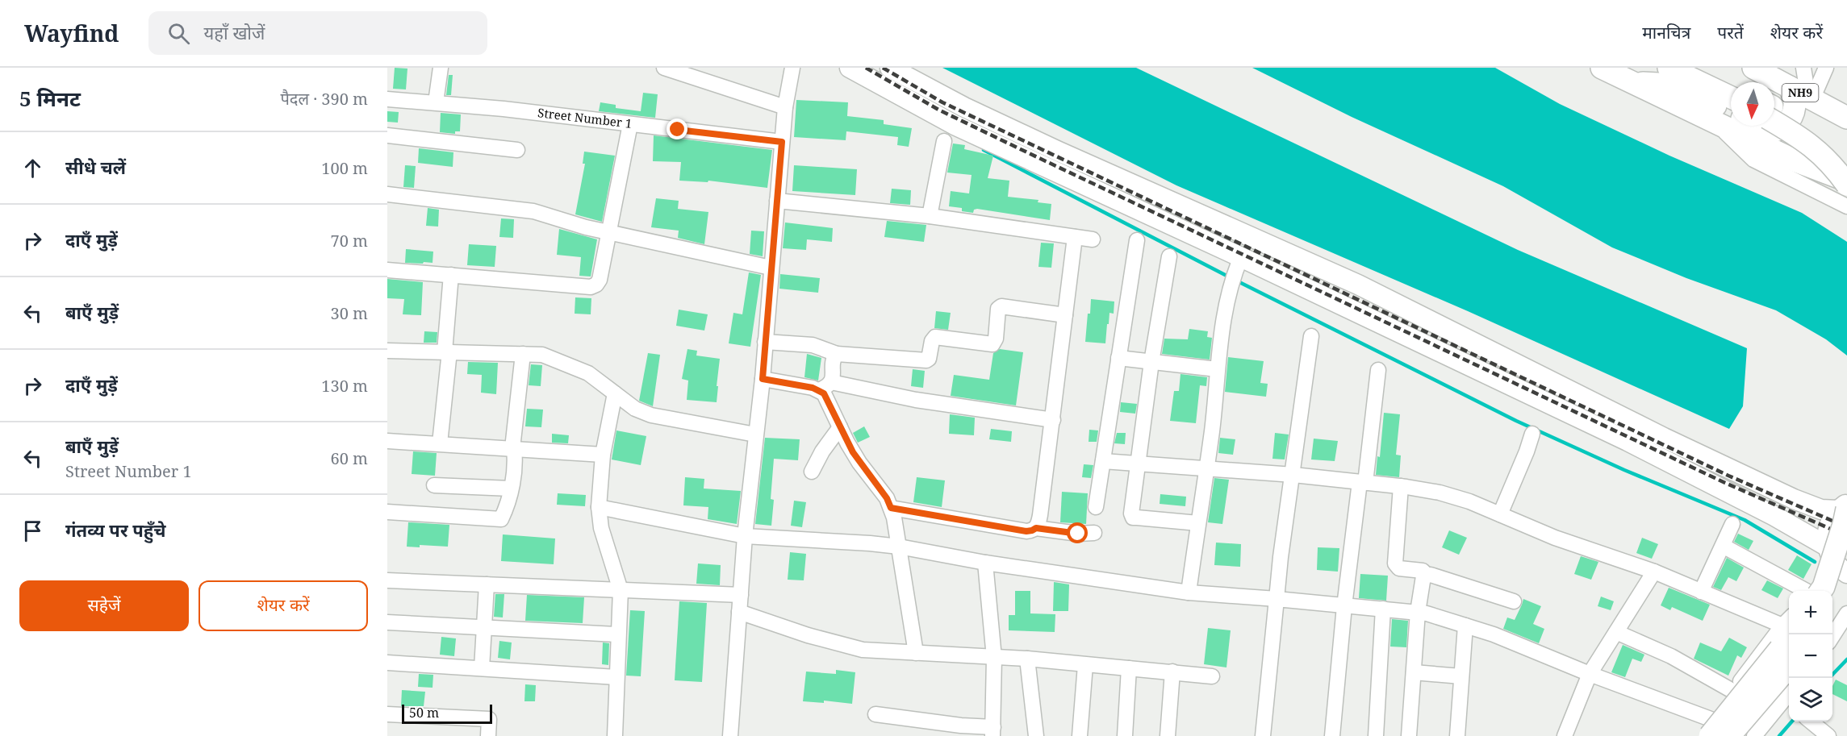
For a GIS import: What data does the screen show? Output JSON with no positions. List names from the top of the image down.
{
  "streets": {
    "highway": ["NH9"],
    "street": ["Street Number 1"]
  },
  "scale_bar": "50 m",
  "north": "bottom",
  "page": {
    "header": "Wayfind",
    "search": "यहाँ खोजें",
    "nav": ["मानचित्र", "परतें", "शेयर करें"],
    "heading": ["5 मिनट", "पैदल · 390 m"],
    "list": [
      ["सीधे चलें", "100 m"],
      ["दाएँ मुड़ें", "70 m"],
      ["बाएँ मुड़ें", "30 m"],
      ["दाएँ मुड़ें", "130 m"],
      ["बाएँ मुड़ें", "Street Number 1", "60 m"],
      "गंतव्य पर पहुँचे"
    ],
    "buttons": ["सहेजें", "शेयर करें"],
    "map_buttons": ["+", "−"],
    "scale": "50 m"
  }
}
